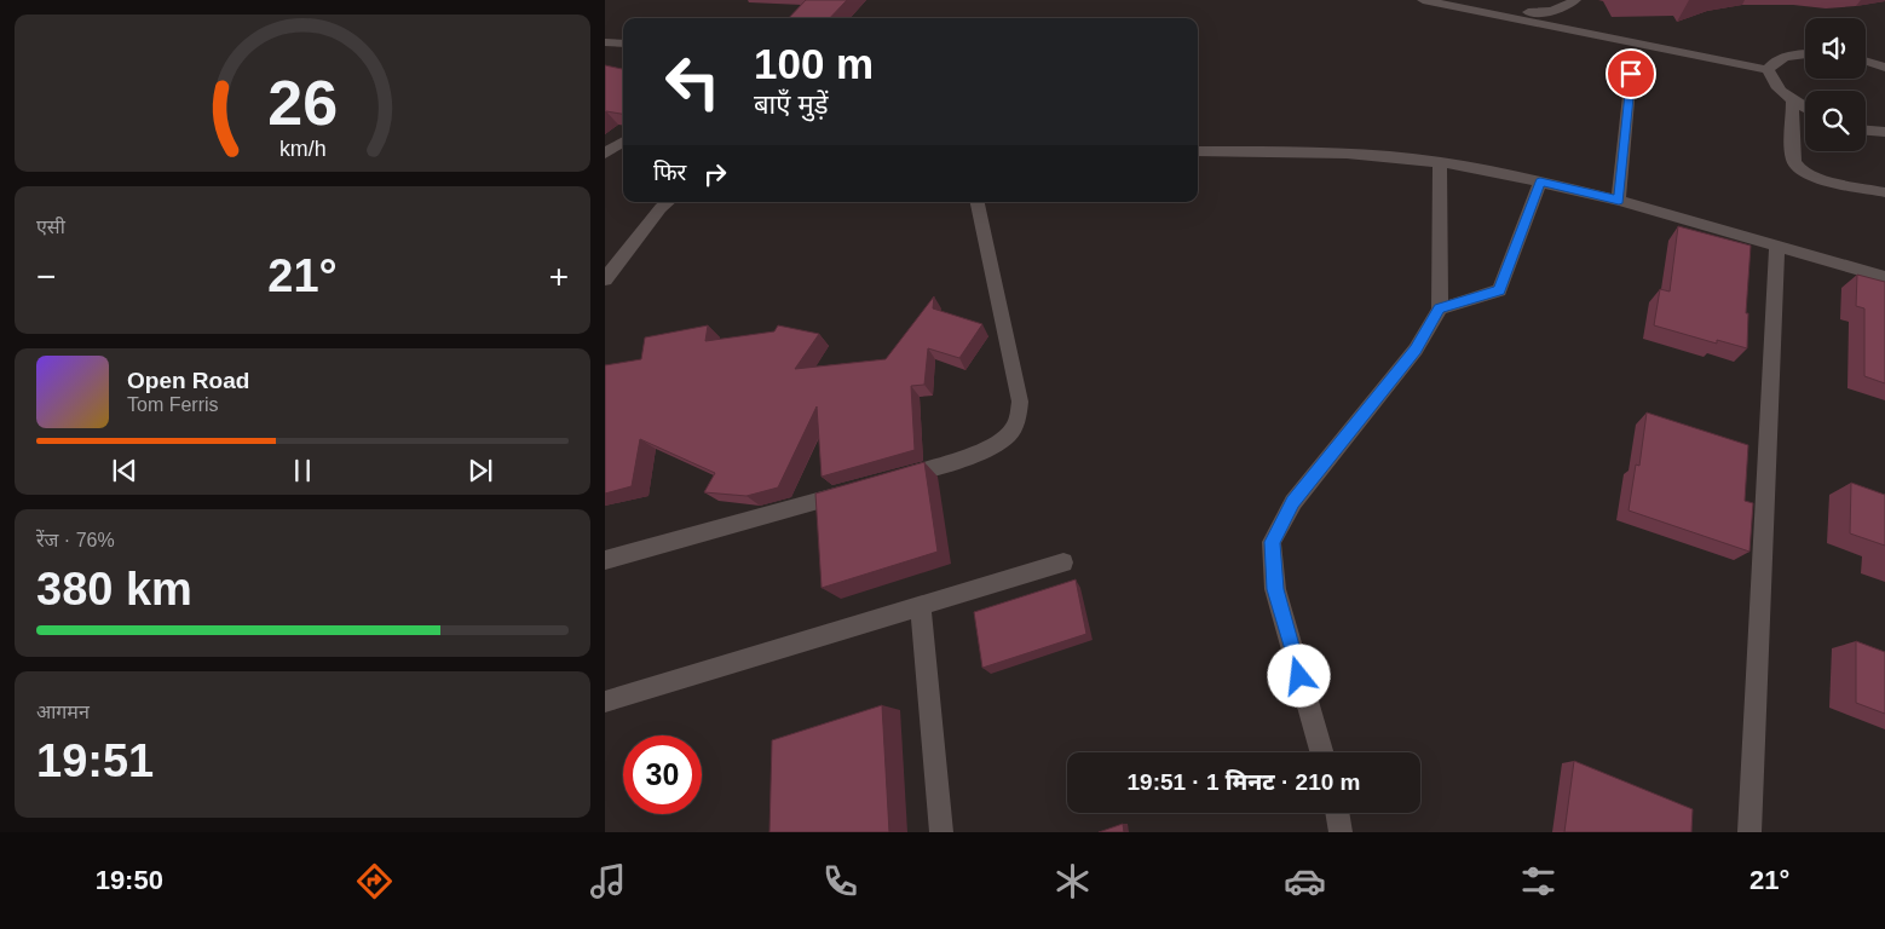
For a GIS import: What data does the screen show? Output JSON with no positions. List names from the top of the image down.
{
  "page": {
    "turn": ["100 m", "बाएँ मुड़ें"],
    "then": "फिर",
    "tile": [
      "एसी",
      ["रेंज · 76%", "380 km"],
      ["आगमन", "19:51"]
    ],
    "heat": ["−", "21°", "+"],
    "song": ["Open Road", "Tom Ferris"],
    "limit": "30",
    "trip": "19:51 · 1 मिनट · 210 m",
    "tabs": ["19:50", "21°"],
    "gauge": ["26", "km/h"]
  }
}
